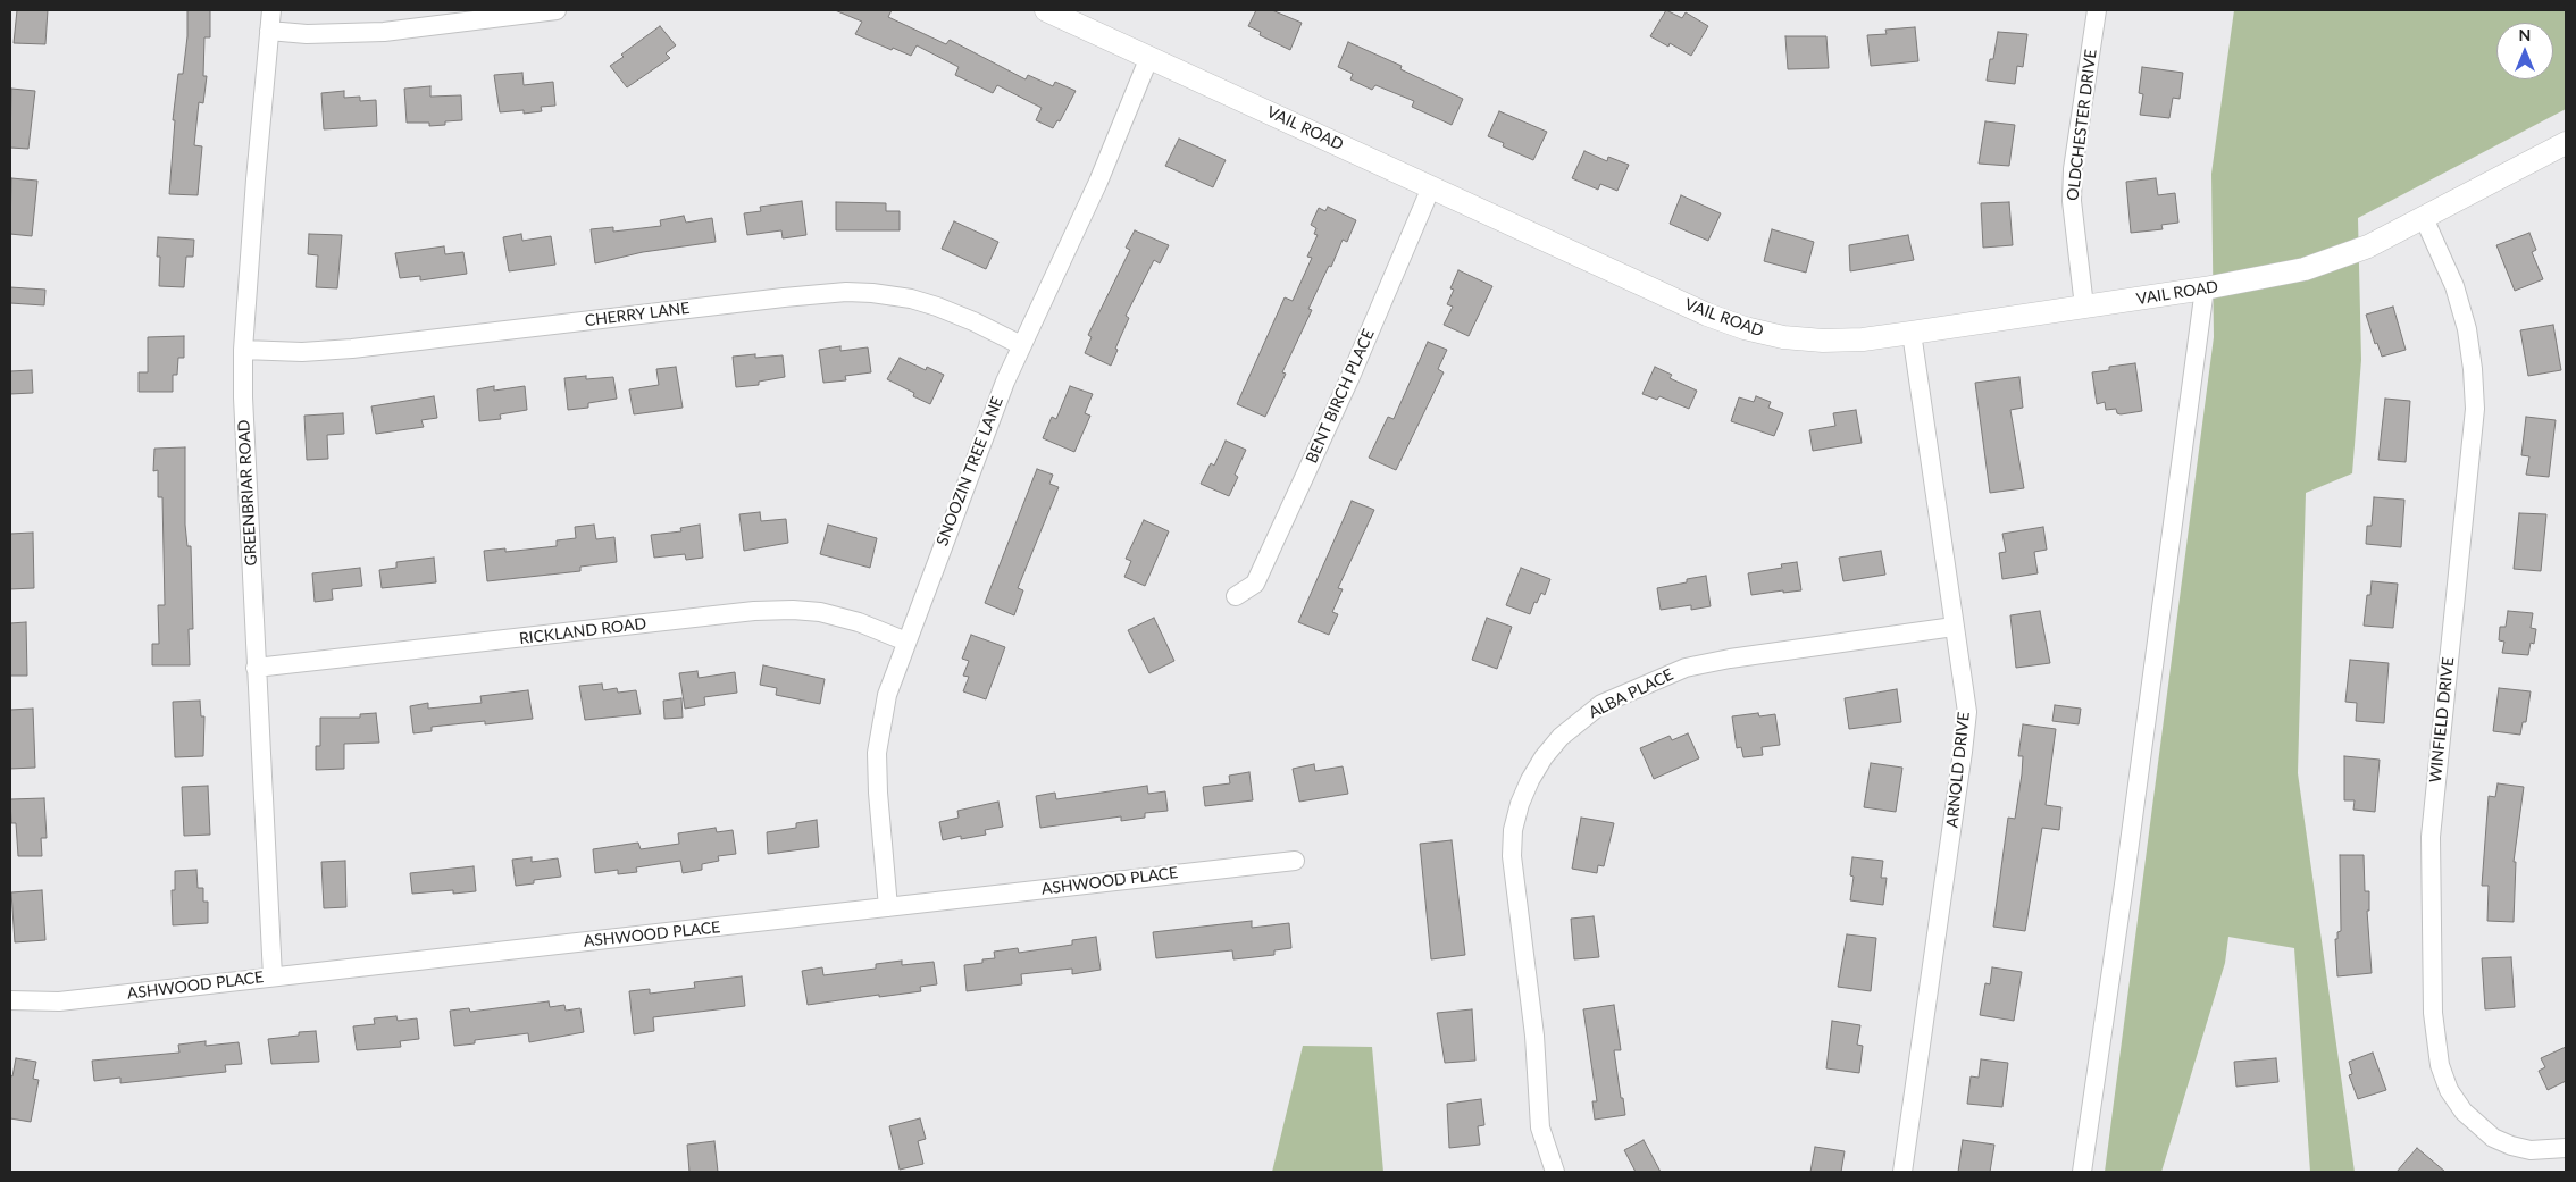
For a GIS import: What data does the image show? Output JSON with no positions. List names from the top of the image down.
{
  "streets": {
    "street": [
      "OLDCHESTER DRIVE",
      "VAIL ROAD",
      "CHERRY LANE",
      "BENT BIRCH PLACE",
      "SNOOZIN TREE LANE",
      "GREENBRIAR ROAD",
      "RICKLAND ROAD",
      "ALBA PLACE",
      "WINFIELD DRIVE",
      "ARNOLD DRIVE",
      "ASHWOOD PLACE"
    ]
  },
  "crossings": [
    ["OLDCHESTER DRIVE", "VAIL ROAD"],
    ["VAIL ROAD", "BENT BIRCH PLACE"],
    ["VAIL ROAD", "SNOOZIN TREE LANE"],
    ["VAIL ROAD", "WINFIELD DRIVE"],
    ["VAIL ROAD", "ARNOLD DRIVE"],
    ["CHERRY LANE", "SNOOZIN TREE LANE"],
    ["CHERRY LANE", "GREENBRIAR ROAD"],
    ["SNOOZIN TREE LANE", "RICKLAND ROAD"],
    ["SNOOZIN TREE LANE", "ASHWOOD PLACE"],
    ["GREENBRIAR ROAD", "RICKLAND ROAD"],
    ["GREENBRIAR ROAD", "ASHWOOD PLACE"],
    ["ALBA PLACE", "ARNOLD DRIVE"]
  ],
  "north": "top"
}
